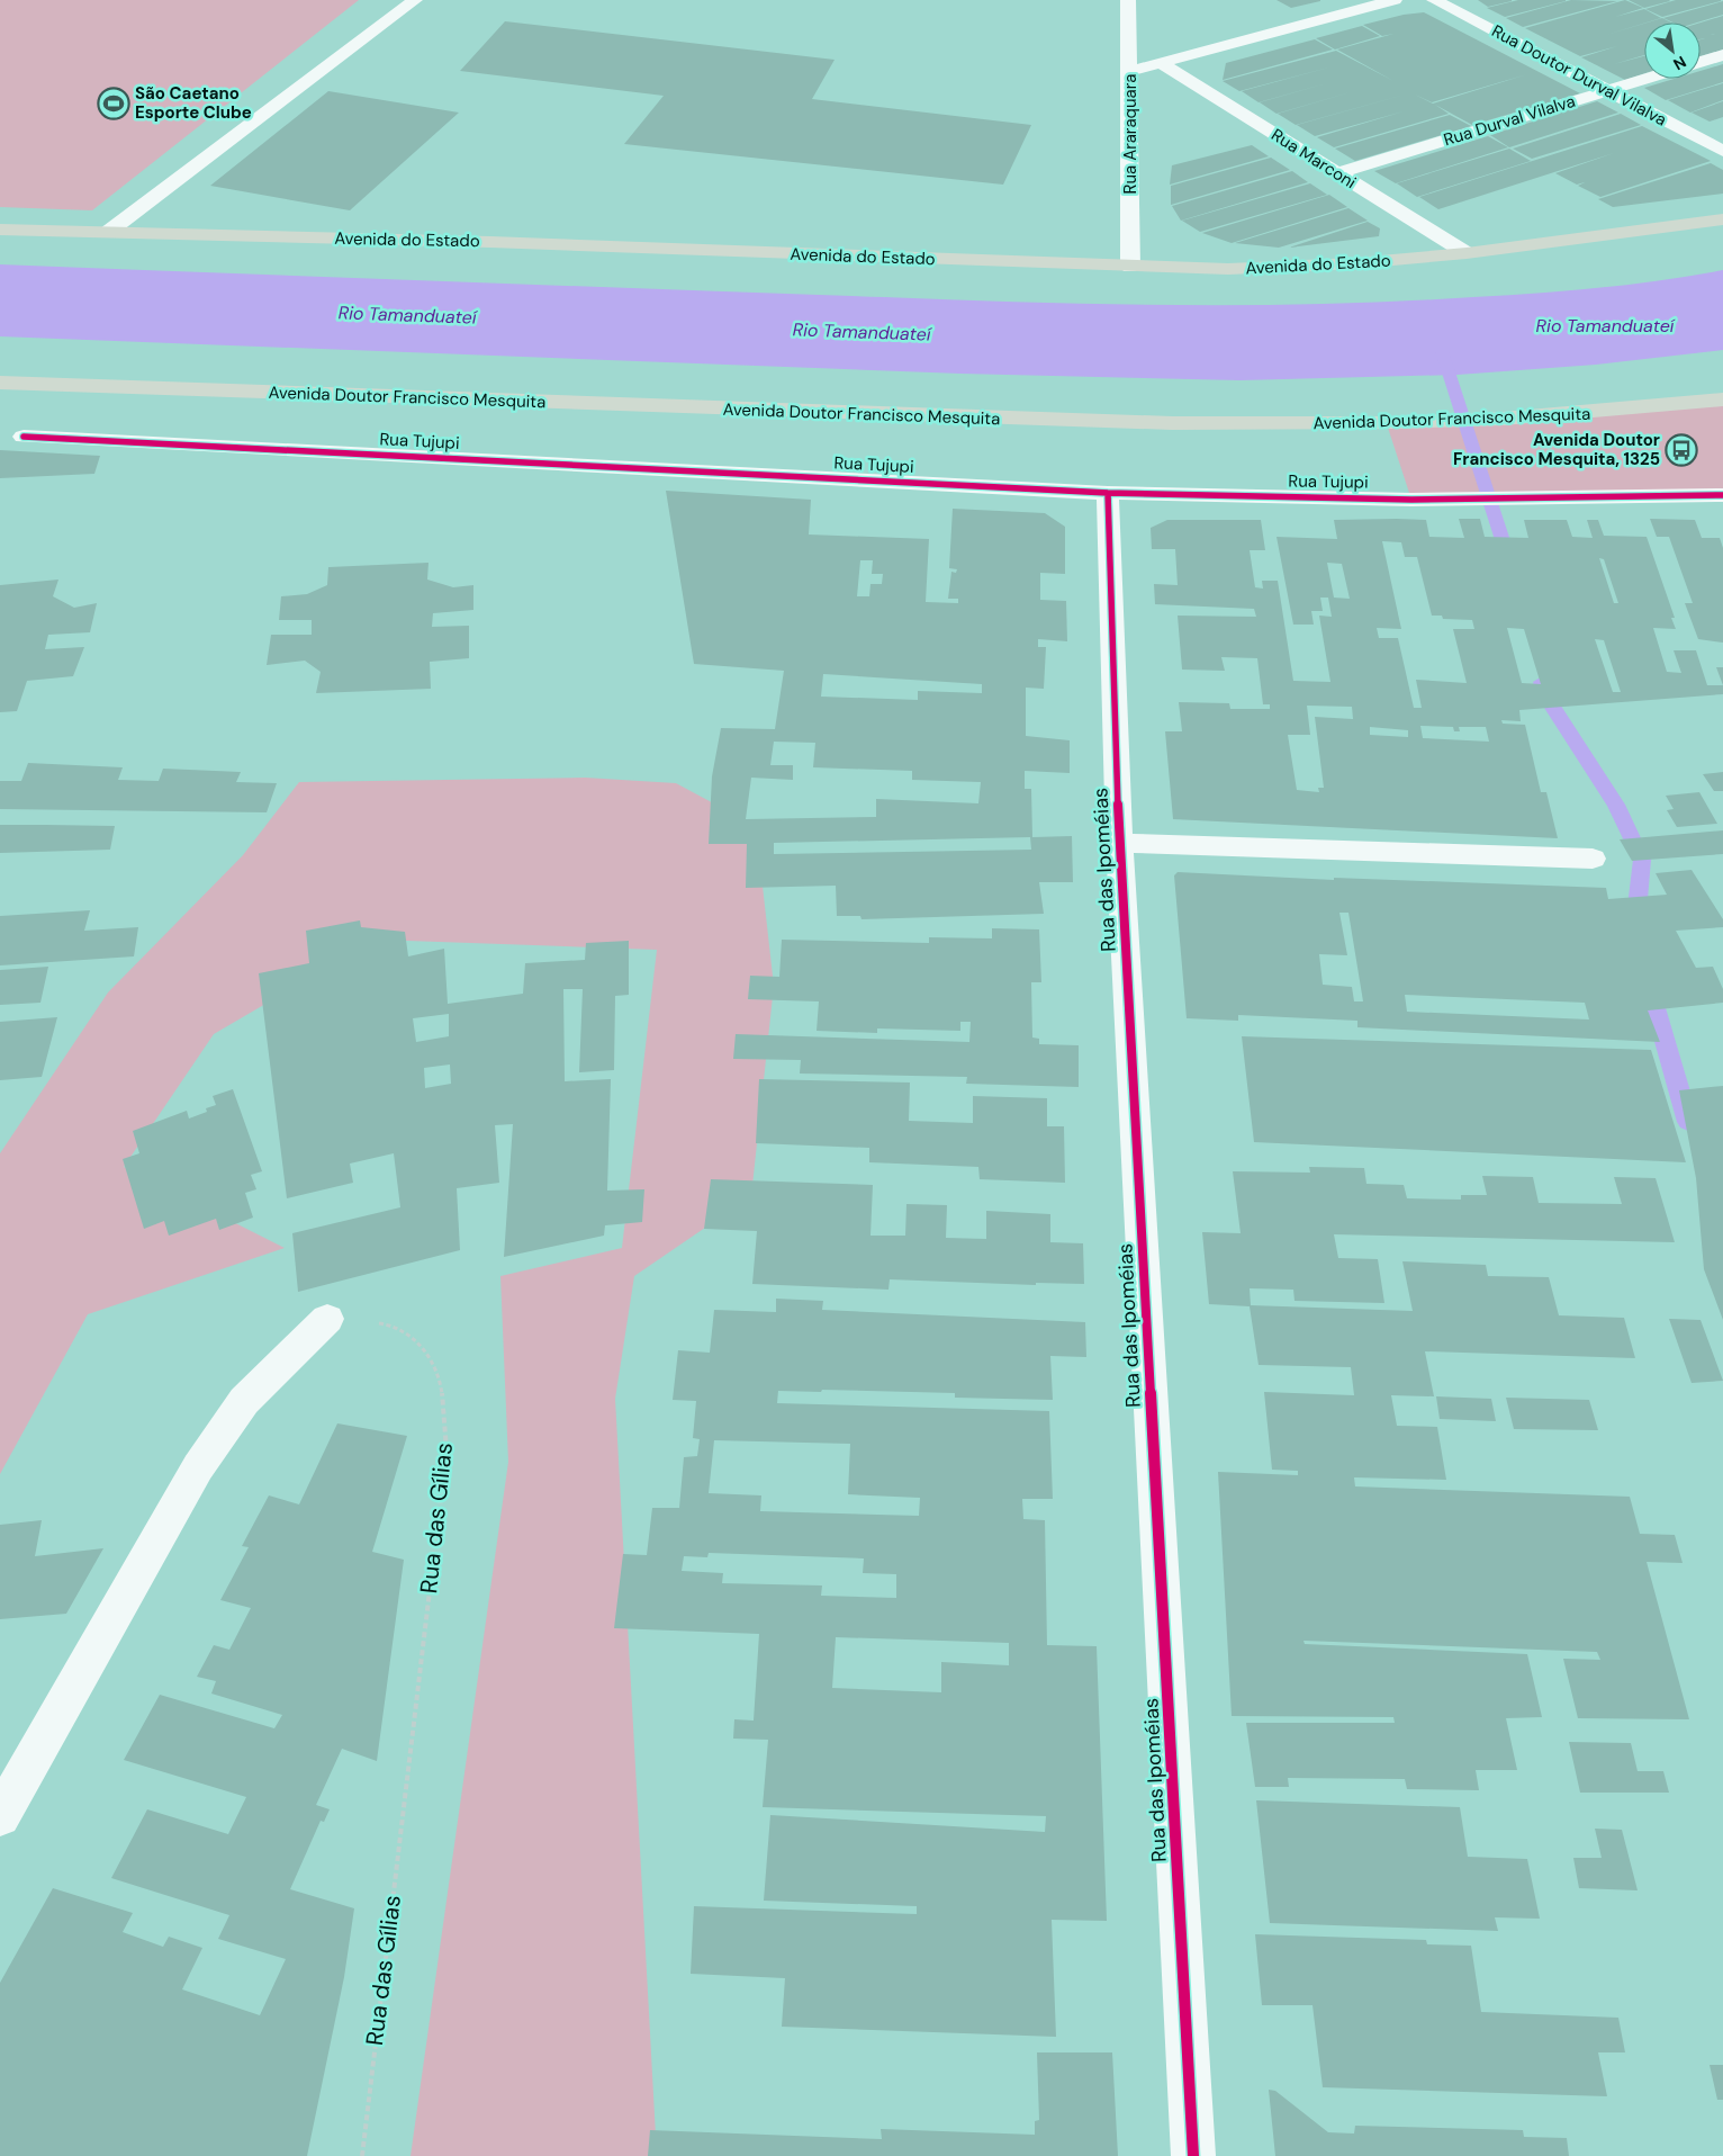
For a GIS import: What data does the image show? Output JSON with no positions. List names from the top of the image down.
{
  "streets": {
    "highway": ["Avenida do Estado", "Avenida Doutor Francisco Mesquita"],
    "street": [
      "Rua Doutor Durval Vilalva",
      "Rua Durval Vilalva",
      "Rua Araraquara",
      "Rua Marconi",
      "Rua Tujupi",
      "Rua das Ipoméias"
    ],
    "path": ["Rua das Gílias"]
  },
  "crossings": [
    ["Rua Doutor Durval Vilalva", "Rua Durval Vilalva"],
    ["Rua Durval Vilalva", "Rua Marconi"],
    ["Rua Araraquara", "Avenida do Estado"],
    ["Rua Marconi", "Avenida do Estado"],
    ["Rua Tujupi", "Rua das Ipoméias"]
  ],
  "water": ["Rio Tamanduateí"],
  "places": {
    "sports": ["São Caetano Esporte Clube"],
    "bus stop": ["Avenida Doutor Francisco Mesquita, 1325"]
  },
  "north": "bottom right"
}
